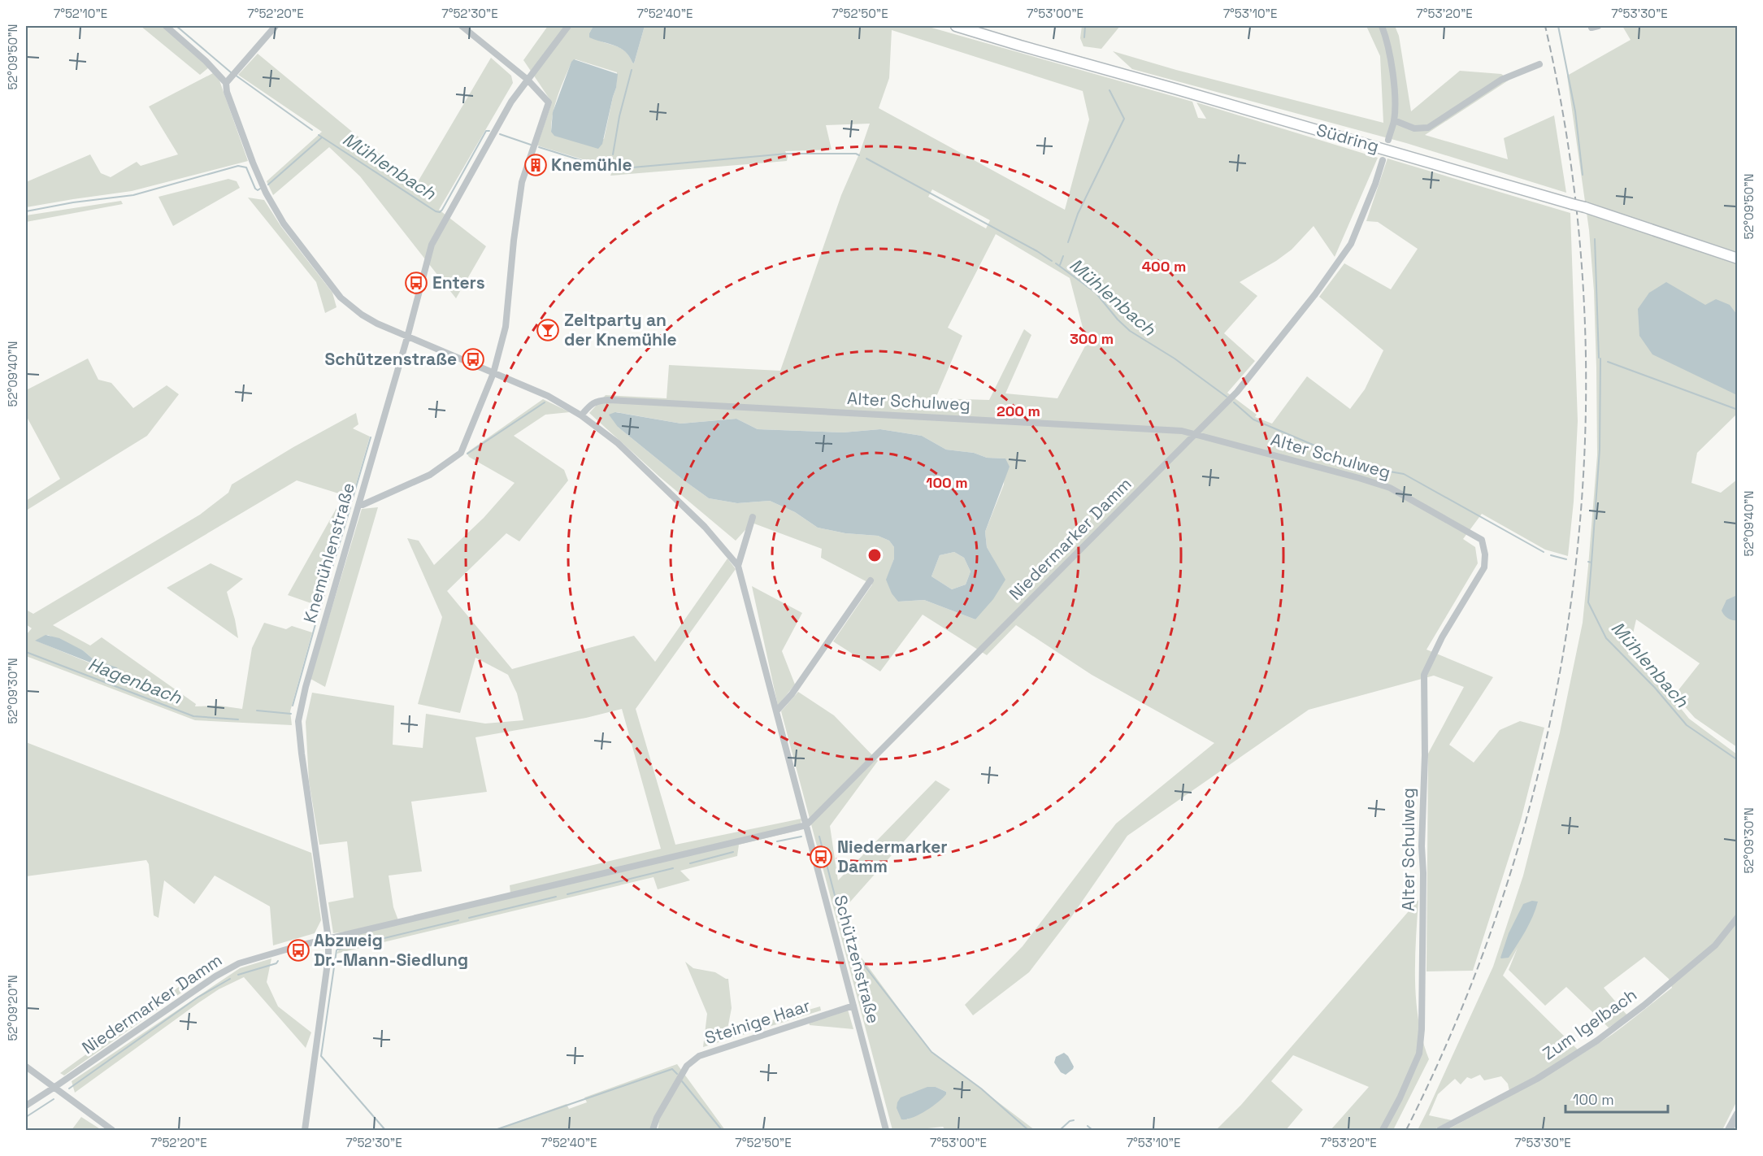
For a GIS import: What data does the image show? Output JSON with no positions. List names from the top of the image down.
{
  "streets": {
    "main road": ["Südring"],
    "street": [
      "Alter Schulweg",
      "Niedermarker Damm",
      "Knemühlenstraße",
      "Schützenstraße",
      "Steinige Haar",
      "Zum Igelbach"
    ]
  },
  "crossings": [
    ["Alter Schulweg", "Niedermarker Damm"],
    ["Alter Schulweg", "Schützenstraße"],
    ["Niedermarker Damm", "Knemühlenstraße"],
    ["Niedermarker Damm", "Schützenstraße"],
    ["Knemühlenstraße", "Schützenstraße"],
    ["Schützenstraße", "Steinige Haar"]
  ],
  "water": ["Mühlenbach", "Hagenbach"],
  "places": {
    "building": ["Knemühle"],
    "bus stop": [
      "Enters",
      "Schützenstraße",
      "Niedermarker Damm",
      "Abzweig Dr.-Mann-Siedlung"
    ],
    "bar": ["Zeltparty an der Knemühle"]
  },
  "scale_bar": "100 m",
  "coordinates": [
    "7°52'10\"E",
    "7°52'20\"E",
    "7°52'30\"E",
    "7°52'40\"E",
    "7°52'50\"E",
    "7°53'00\"E",
    "7°53'10\"E",
    "7°53'20\"E",
    "7°53'30\"E",
    "52°09'50\"N",
    "52°09'40\"N",
    "52°09'30\"N",
    "52°09'20\"N"
  ],
  "rings": [
    "400 m",
    "300 m",
    "200 m",
    "100 m"
  ]
}
